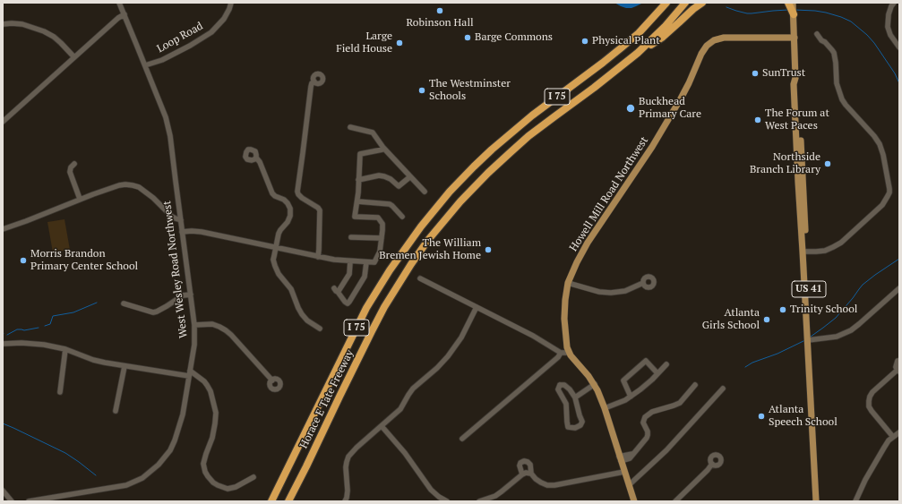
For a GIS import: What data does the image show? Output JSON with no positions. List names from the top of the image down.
{
  "streets": {
    "highway": ["I 75", "Horace E Tate Freeway"],
    "main road": ["Howell Mill Road Northwest", "US 41"],
    "street": ["Loop Road", "West Wesley Road Northwest"]
  },
  "crossings": [
    ["Loop Road", "West Wesley Road Northwest"],
    ["Howell Mill Road Northwest", "US 41"]
  ],
  "places": [
    "Robinson Hall",
    "Barge Commons",
    "Physical Plant",
    "Large Field House",
    "SunTrust",
    "The Westminster Schools",
    "Buckhead Primary Care",
    "The Forum at West Paces",
    "Northside Branch Library",
    "The William Bremen Jewish Home",
    "Morris Brandon Primary Center School",
    "Trinity School",
    "Atlanta Girls School",
    "Atlanta Speech School"
  ]
}
